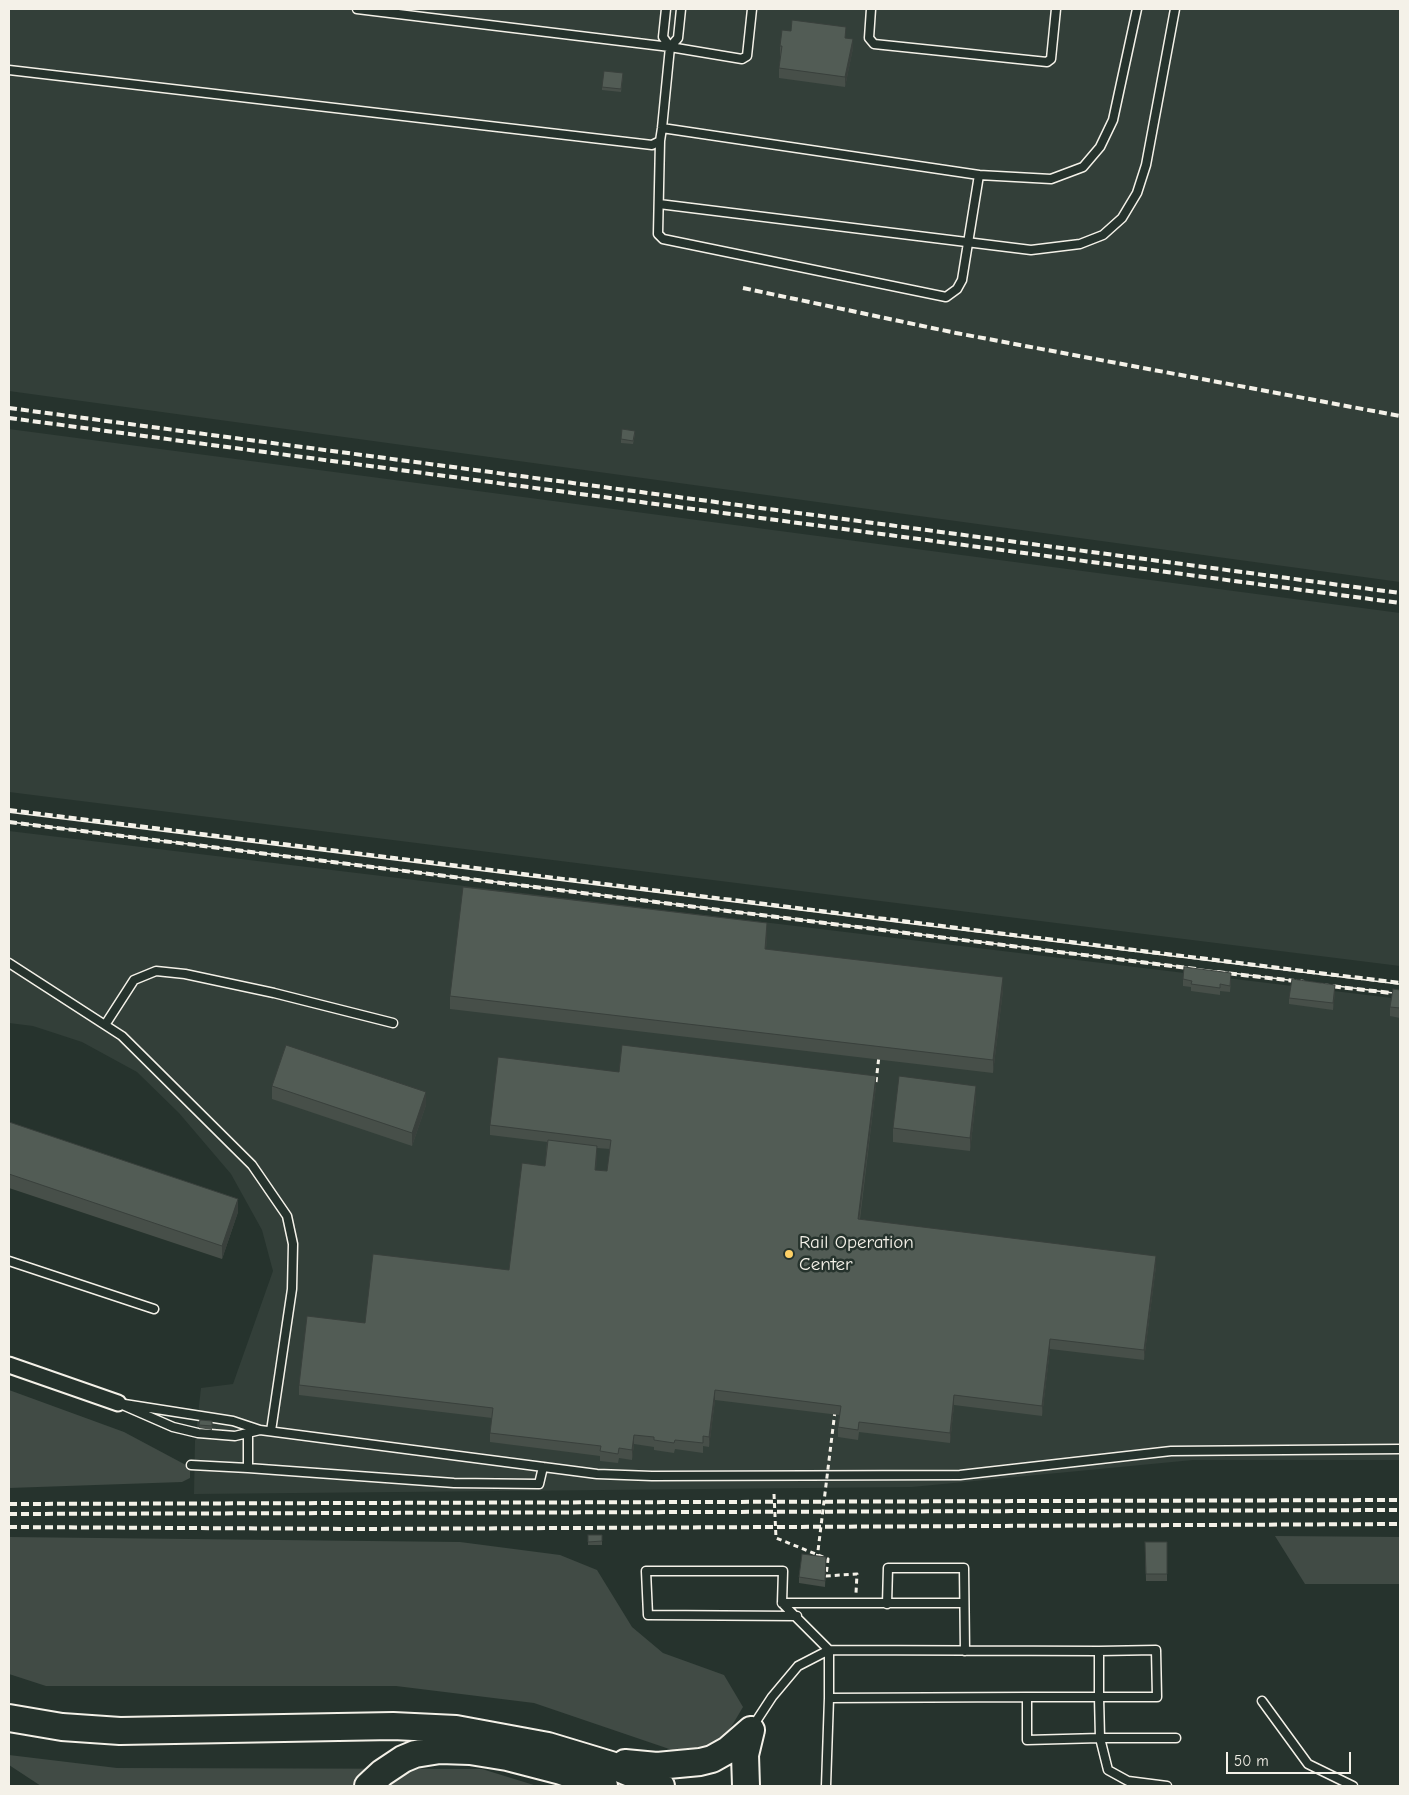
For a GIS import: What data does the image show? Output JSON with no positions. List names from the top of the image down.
{
  "places": ["Rail Operation Center"],
  "scale_bar": "50 m"
}
